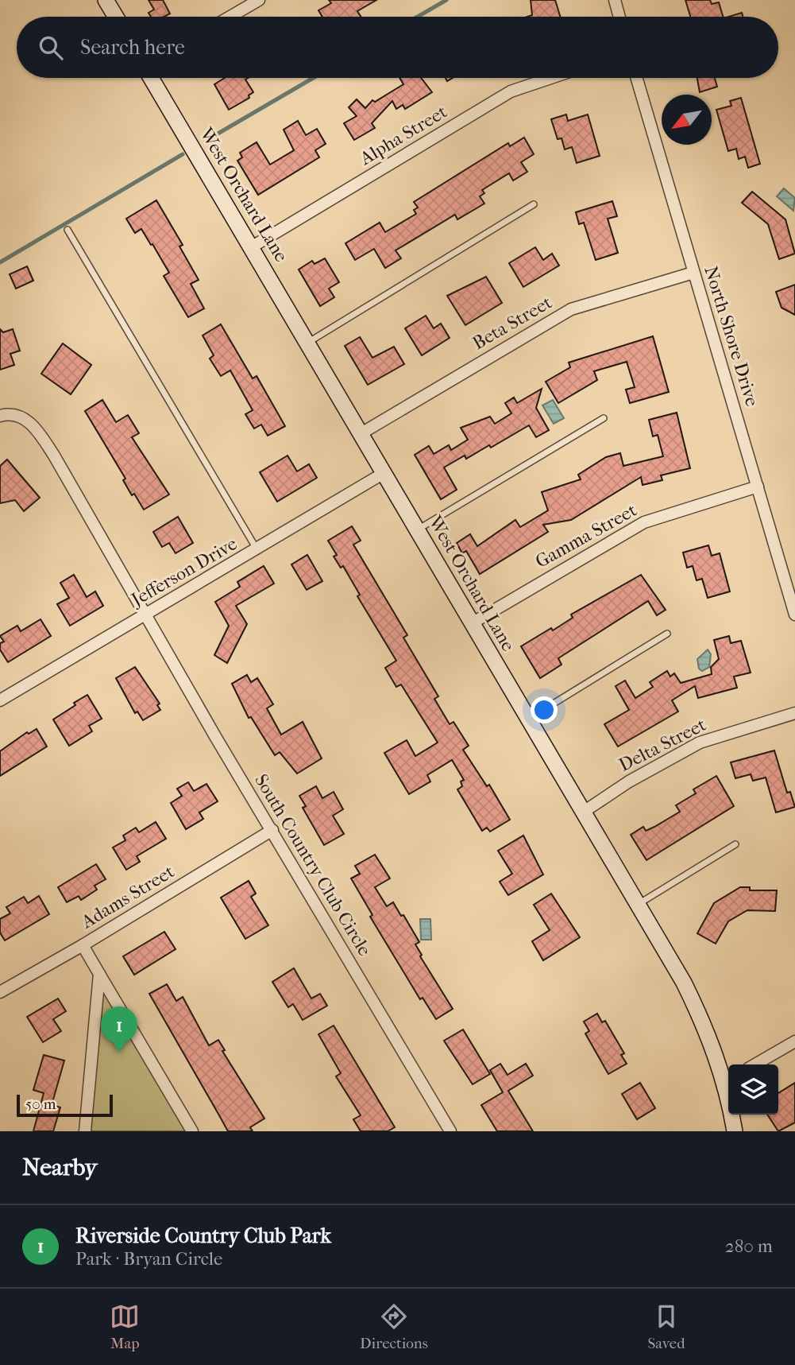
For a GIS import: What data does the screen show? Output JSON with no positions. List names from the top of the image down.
{
  "streets": {
    "street": [
      "Alpha Street",
      "West Orchard Lane",
      "Beta Street",
      "North Shore Drive",
      "Gamma Street",
      "Jefferson Drive",
      "Delta Street",
      "South Country Club Circle",
      "Adams Street"
    ]
  },
  "crossings": [
    ["Alpha Street", "West Orchard Lane"],
    ["West Orchard Lane", "Beta Street"],
    ["West Orchard Lane", "Gamma Street"],
    ["West Orchard Lane", "Jefferson Drive"],
    ["West Orchard Lane", "Delta Street"],
    ["Beta Street", "North Shore Drive"],
    ["North Shore Drive", "Gamma Street"],
    ["Jefferson Drive", "South Country Club Circle"],
    ["South Country Club Circle", "Adams Street"]
  ],
  "scale_bar": "50 m",
  "north": "bottom left",
  "page": {
    "search": "Search here",
    "pins": "1",
    "scale": "50 m",
    "heading": "Nearby",
    "list": [
      {
        "mark": "1",
        "name": "Riverside Country Club Park",
        "note": "Park · Bryan Circle",
        "value": "280 m"
      }
    ],
    "nav": ["Map", "Directions", "Saved"]
  }
}
